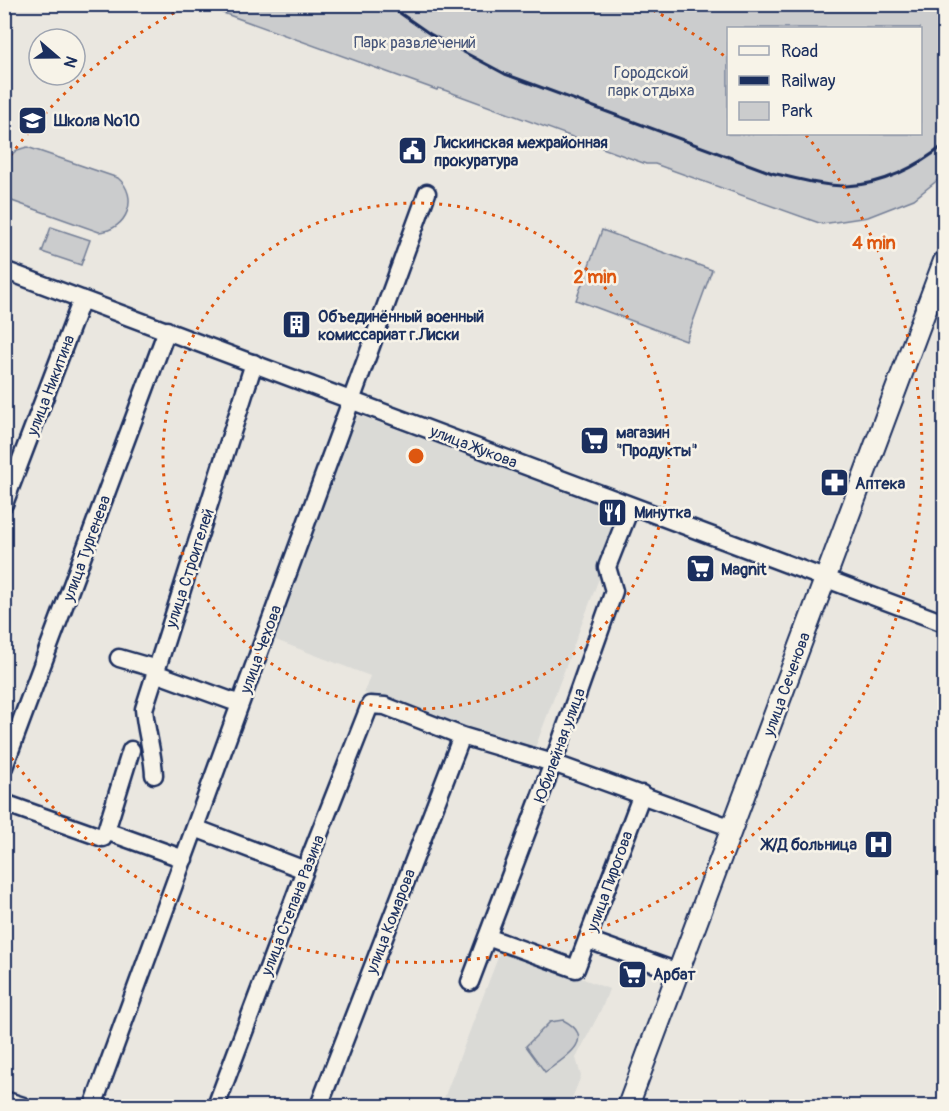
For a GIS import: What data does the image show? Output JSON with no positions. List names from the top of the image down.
{
  "streets": {
    "main road": ["улица Сеченова"],
    "street": [
      "улица Никитина",
      "улица Жукова",
      "улица Тургенева",
      "улица Строителей",
      "улица Чехова",
      "Юбилейная улица",
      "улица Пирогова",
      "улица Степана Разина",
      "улица Комарова"
    ]
  },
  "crossings": [
    ["улица Никитина", "улица Жукова"],
    ["улица Жукова", "улица Тургенева"],
    ["улица Жукова", "улица Строителей"],
    ["улица Жукова", "улица Чехова"],
    ["улица Жукова", "улица Сеченова"],
    ["улица Жукова", "Юбилейная улица"],
    ["Юбилейная улица", "улица Пирогова"],
    ["улица Степана Разина", "улица Комарова"]
  ],
  "parks": ["Парк развлечений", "Городской парк отдыха"],
  "places": {
    "school or university": ["Школа №10"],
    "public building": ["Лискинская межрайонная прокуратура"],
    "building": ["Объединённый военный комиссариат г.Лиски"],
    "supermarket": ["магазин \"Продукты\"", "Magnit", "Арбат"],
    "pharmacy": ["Аптека"],
    "restaurant": ["Минутка"],
    "hospital": ["Ж/Д больница"]
  },
  "legend": ["Road", "Railway", "Park"],
  "north": "right",
  "rings": ["4 min", "2 min"]
}
